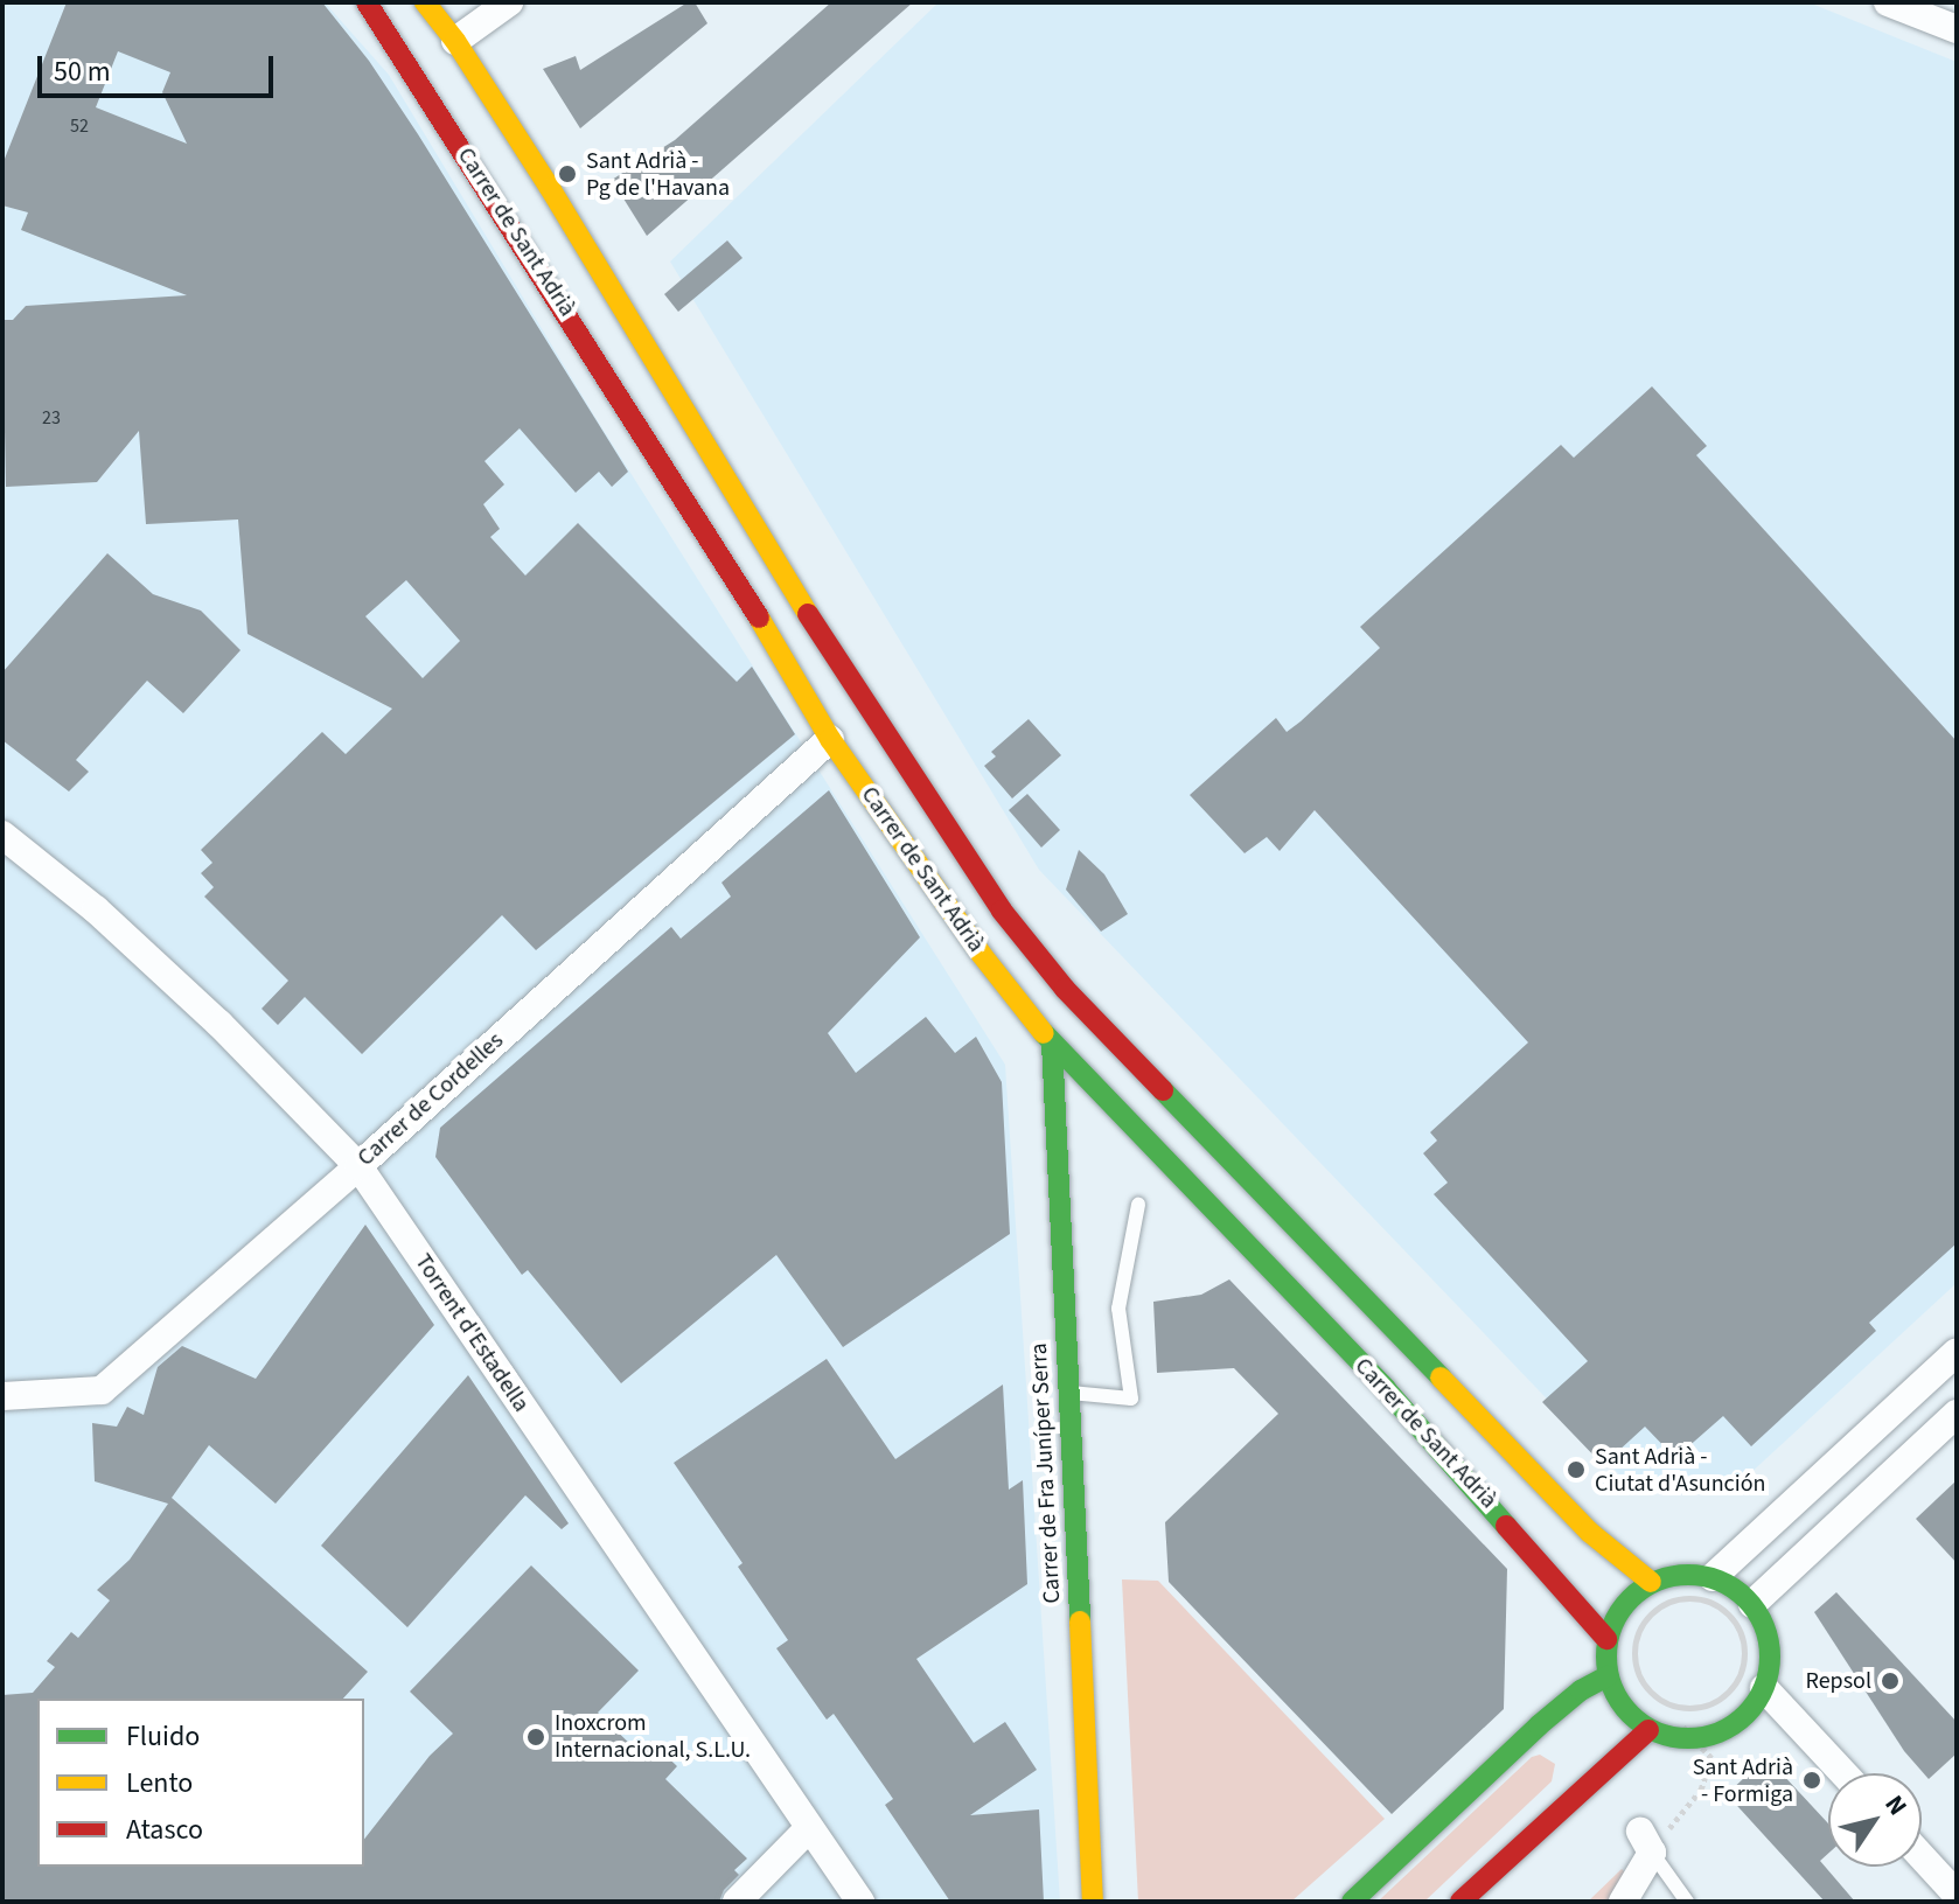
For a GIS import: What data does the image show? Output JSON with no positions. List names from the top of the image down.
{
  "streets": {
    "street": [
      "Carrer de Sant Adrià",
      "Carrer de Cordelles",
      "Torrent d'Estadella",
      "Carrer de Fra Juníper Serra"
    ]
  },
  "crossings": [
    ["Carrer de Sant Adrià", "Carrer de Cordelles"],
    ["Carrer de Sant Adrià", "Carrer de Fra Juníper Serra"],
    ["Carrer de Cordelles", "Torrent d'Estadella"]
  ],
  "places": [
    "Sant Adrià - Pg de l'Havana",
    "Sant Adrià - Ciutat d'Asunción",
    "Repsol",
    "Inoxcrom Internacional, S.L.U.",
    "Sant Adrià - Formiga"
  ],
  "house_numbers": ["52", "23"],
  "legend": ["Fluido", "Lento", "Atasco"],
  "scale_bar": "50 m",
  "north": "top right"
}
